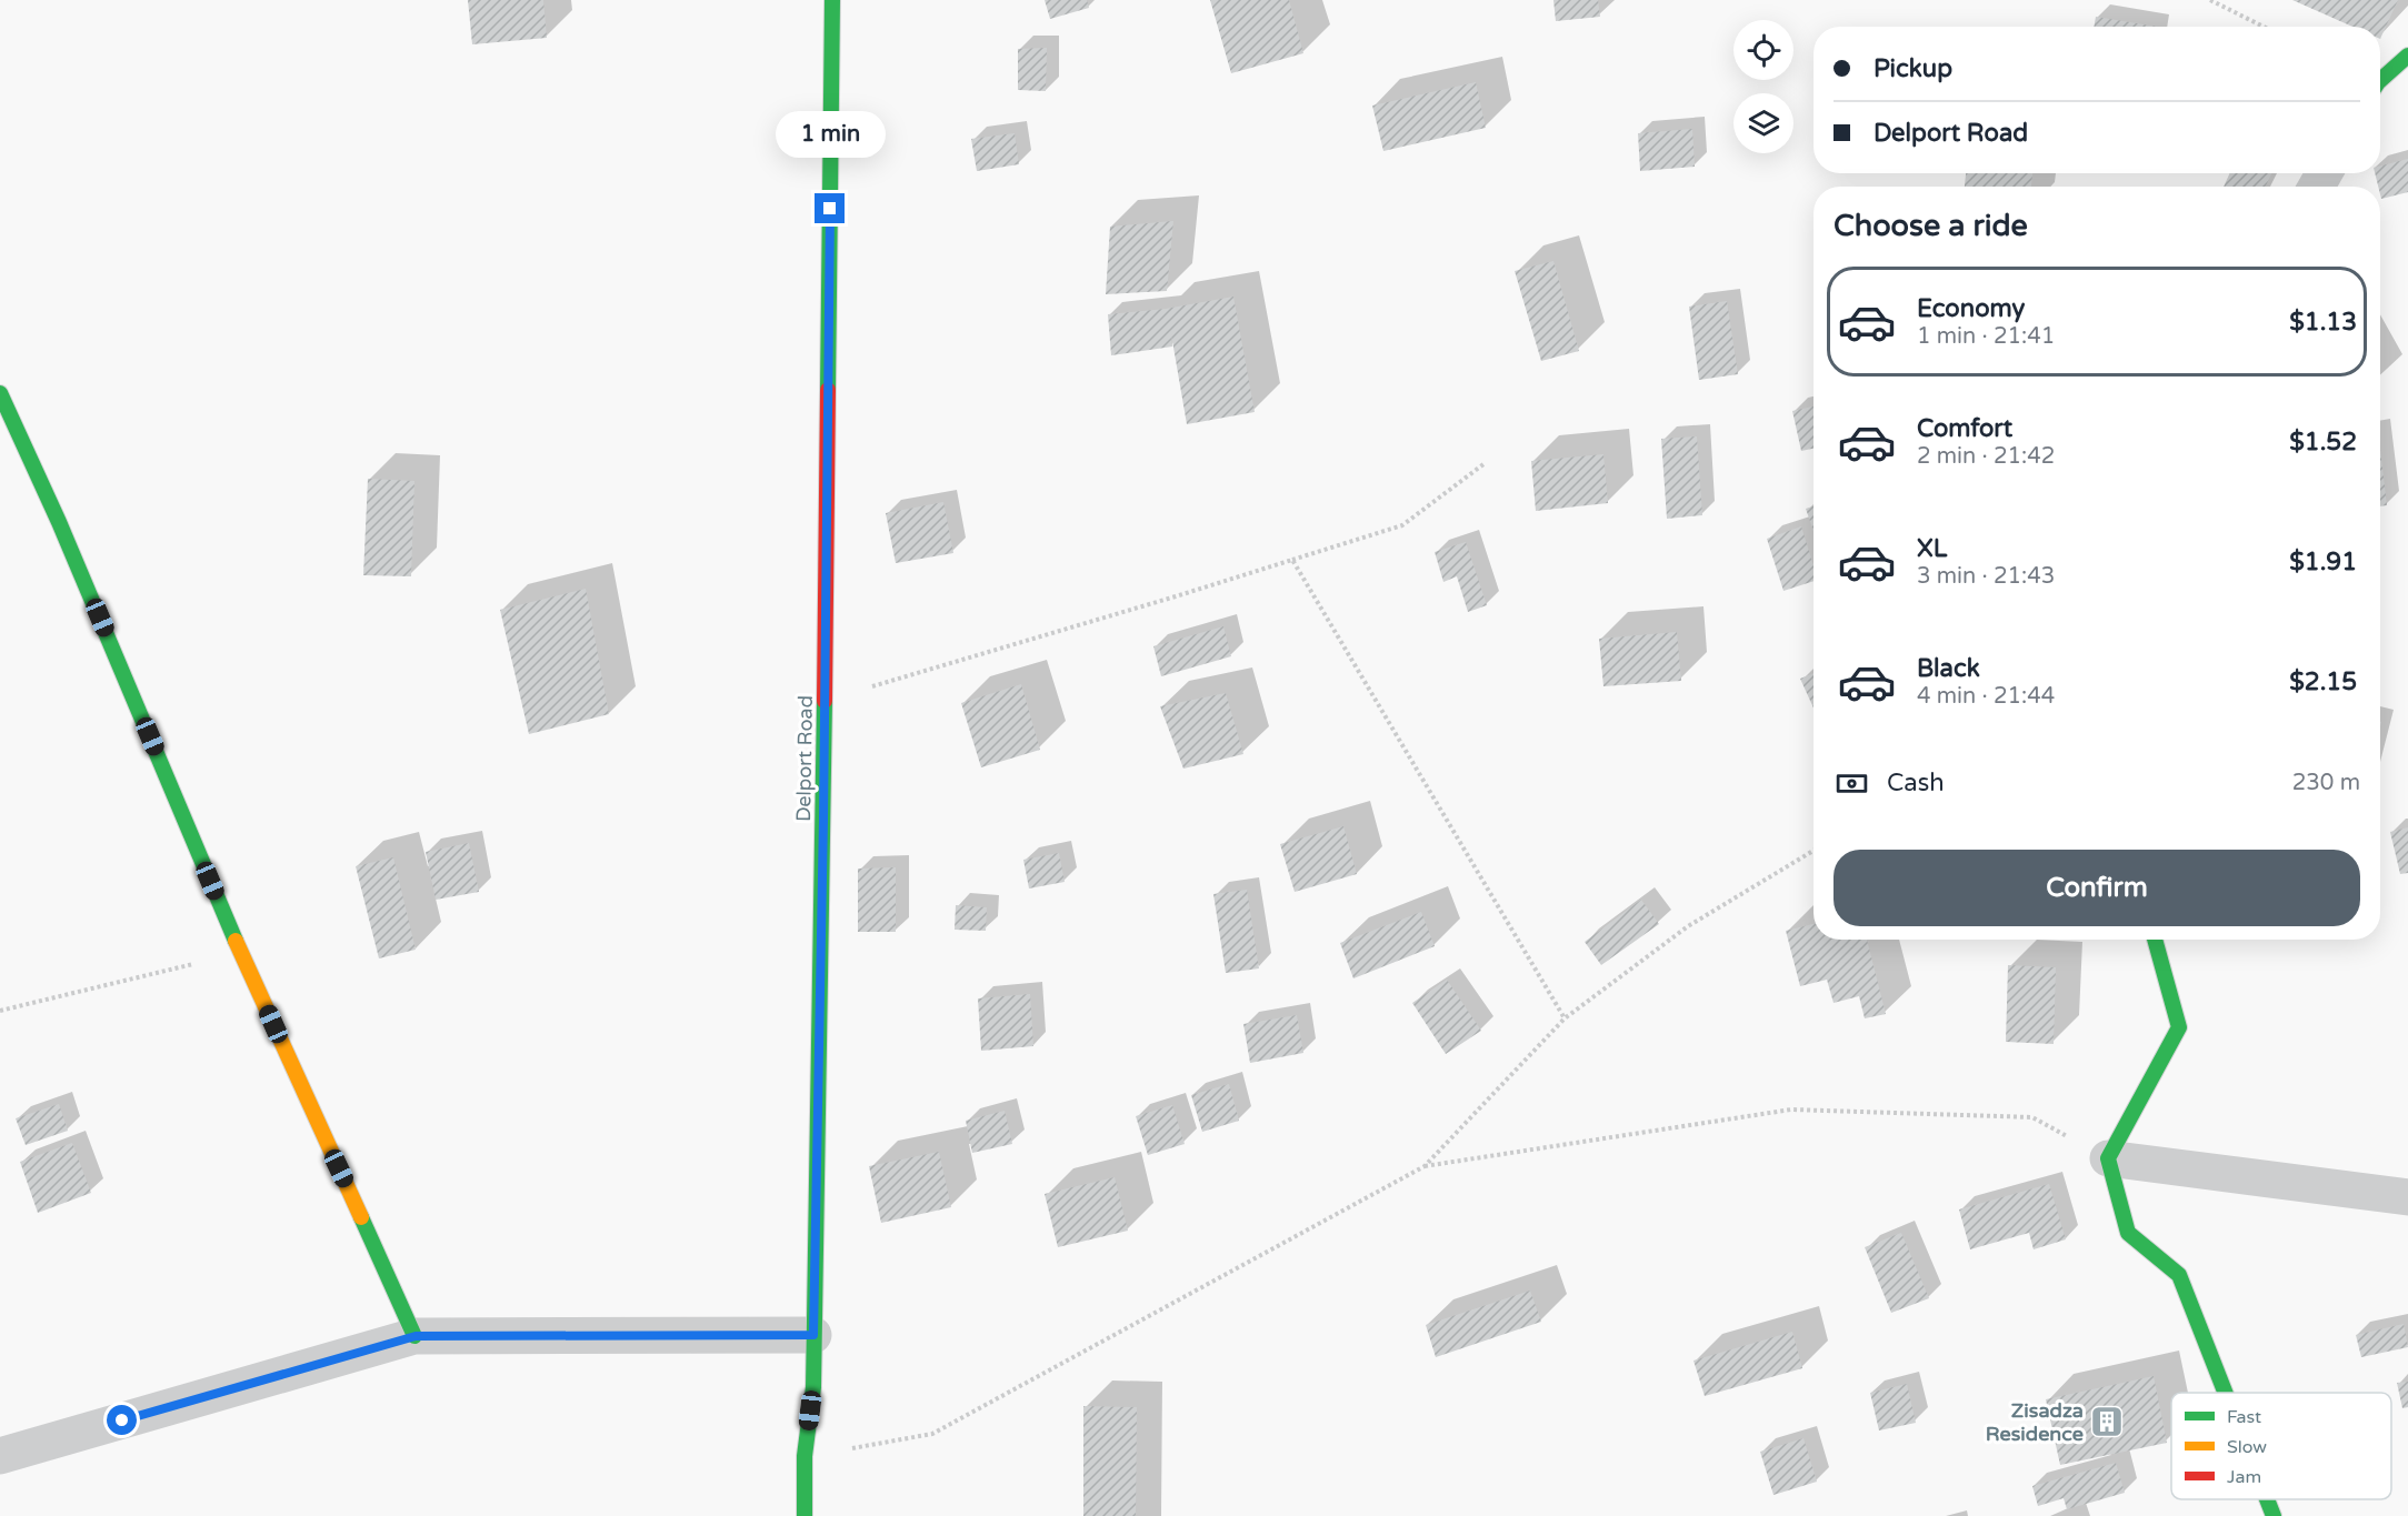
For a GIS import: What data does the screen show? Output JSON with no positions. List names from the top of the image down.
{
  "streets": {
    "street": ["Delport Road"]
  },
  "places": {
    "building": ["Zisadza Residence"]
  },
  "legend": ["Fast", "Slow", "Jam"],
  "page": {
    "banner": ["Pickup", "Delport Road"],
    "bubble": "1 min",
    "heading": "Choose a ride",
    "list": [
      {
        "name": "Economy",
        "note": "1 min · 21:41",
        "value": "$1.13"
      },
      {
        "name": "Comfort",
        "note": "2 min · 21:42",
        "value": "$1.52"
      },
      {
        "name": "XL",
        "note": "3 min · 21:43",
        "value": "$1.91"
      },
      {
        "name": "Black",
        "note": "4 min · 21:44",
        "value": "$2.15"
      }
    ],
    "pay": ["Cash", "230 m"],
    "buttons": "Confirm"
  }
}
